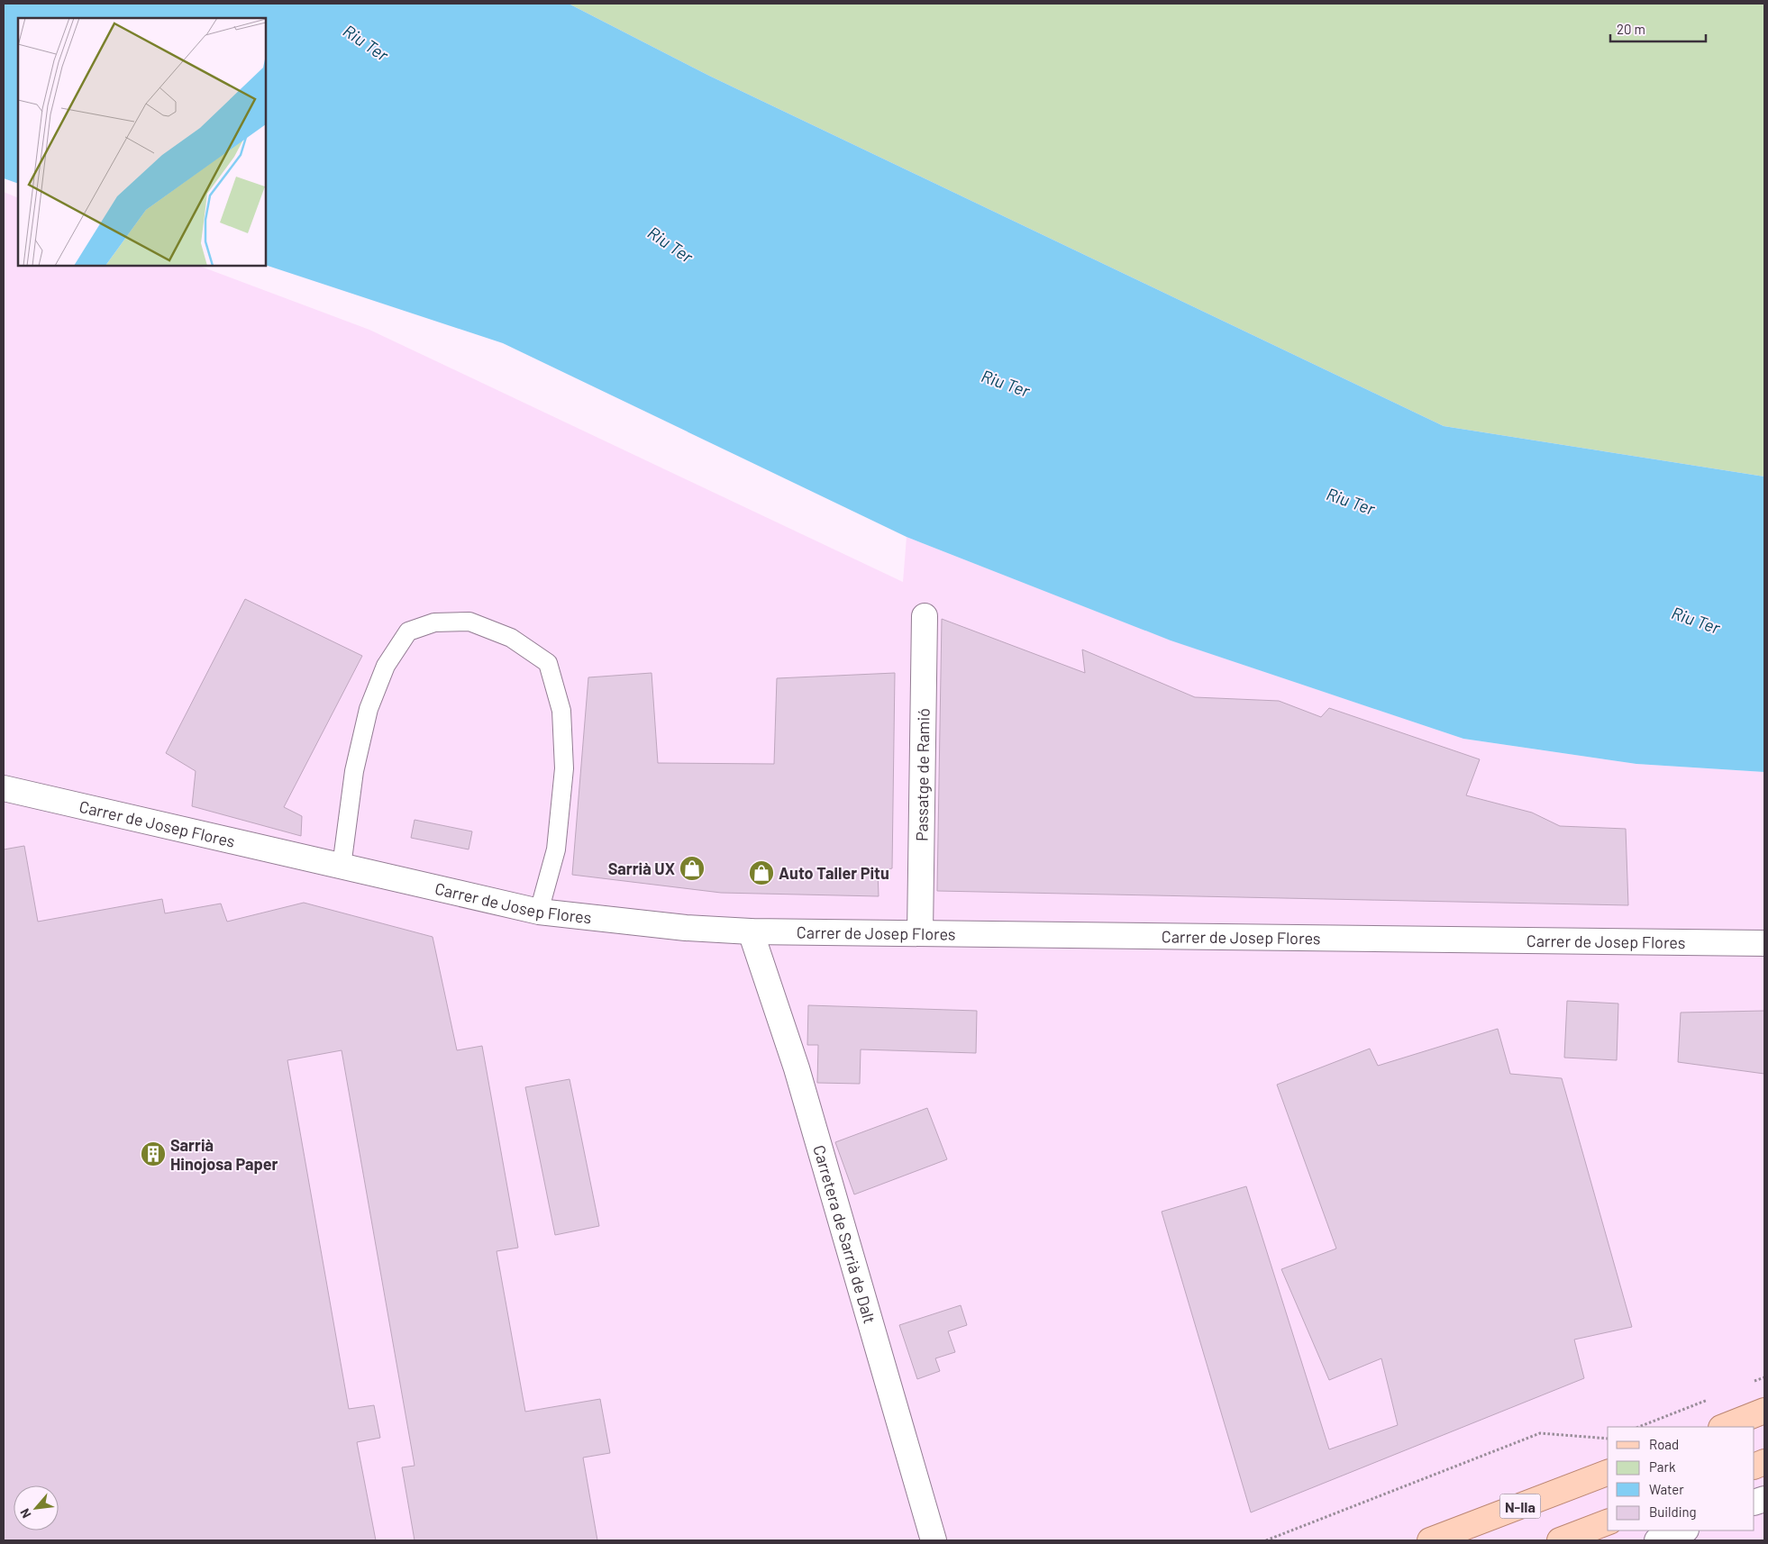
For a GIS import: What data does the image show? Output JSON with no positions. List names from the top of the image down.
{
  "streets": {
    "main road": ["N-IIa"],
    "street": ["Passatge de Ramió", "Carrer de Josep Flores", "Carretera de Sarrià de Dalt"]
  },
  "crossings": [
    ["Passatge de Ramió", "Carrer de Josep Flores"],
    ["Carrer de Josep Flores", "Carretera de Sarrià de Dalt"]
  ],
  "water": ["Riu Ter"],
  "places": {
    "shop": ["Sarrià UX", "Auto Taller Pitu"],
    "building": ["Sarrià Hinojosa Paper"]
  },
  "legend": [
    "Road",
    "Park",
    "Water",
    "Building"
  ],
  "scale_bar": "20 m",
  "north": "bottom left"
}
